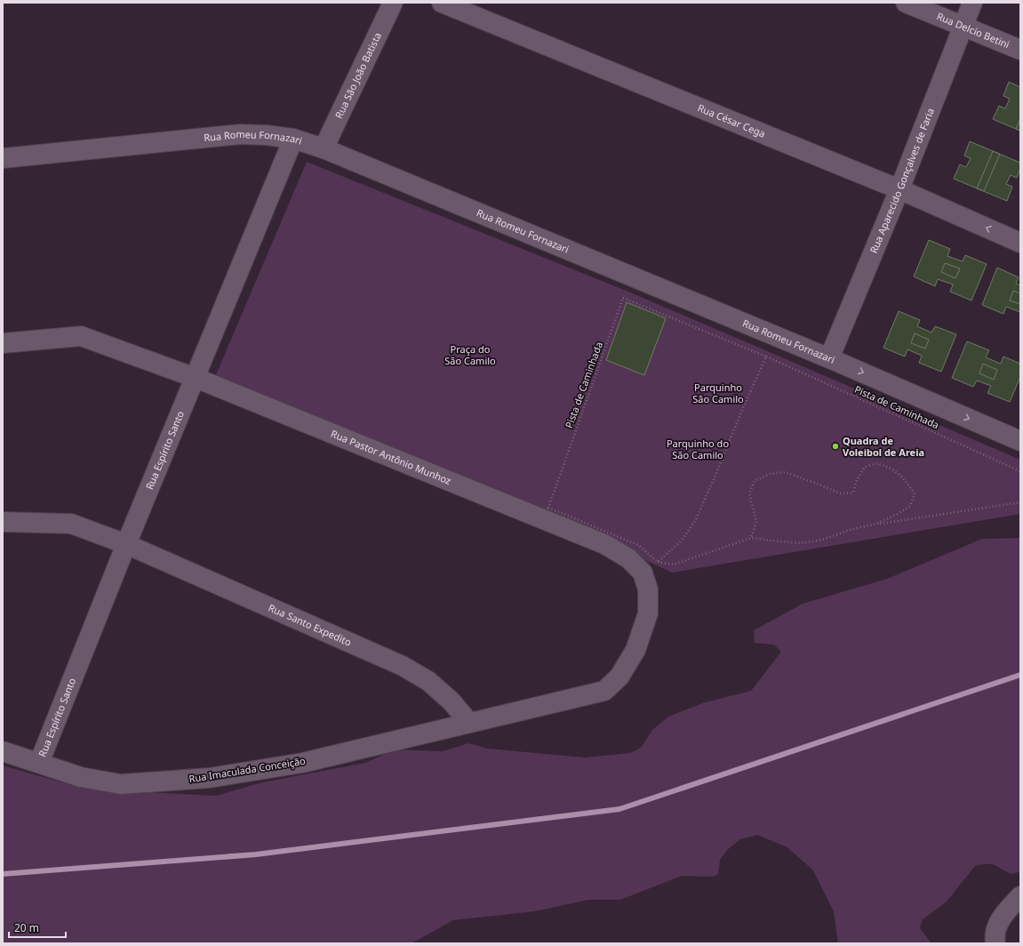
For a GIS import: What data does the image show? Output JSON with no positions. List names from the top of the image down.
{
  "streets": {
    "street": [
      "Rua Delcio Betini",
      "Rua São João Batista",
      "Rua César Cega",
      "Rua Romeu Fornazari",
      "Rua Aparecido Gonçalves de Faria",
      "Rua Espírito Santo",
      "Rua Pastor Antônio Munhoz",
      "Rua Santo Expedito",
      "Rua Imaculada Conceição"
    ],
    "path": ["Pista de Caminhada"]
  },
  "crossings": [
    ["Rua Delcio Betini", "Rua Aparecido Gonçalves de Faria"],
    ["Rua São João Batista", "Rua Romeu Fornazari"],
    ["Rua César Cega", "Rua Aparecido Gonçalves de Faria"],
    ["Rua Romeu Fornazari", "Rua Aparecido Gonçalves de Faria"],
    ["Rua Romeu Fornazari", "Rua Espírito Santo"],
    ["Rua Espírito Santo", "Rua Pastor Antônio Munhoz"],
    ["Rua Espírito Santo", "Rua Santo Expedito"],
    ["Rua Espírito Santo", "Rua Imaculada Conceição"],
    ["Rua Pastor Antônio Munhoz", "Rua Santo Expedito"],
    ["Rua Pastor Antônio Munhoz", "Rua Imaculada Conceição"],
    ["Rua Santo Expedito", "Rua Imaculada Conceição"]
  ],
  "parks": ["Praça do São Camilo", "Parquinho São Camilo", "Parquinho do São Camilo"],
  "places": ["Quadra de Voleibol de Areia"],
  "scale_bar": "20 m"
}
